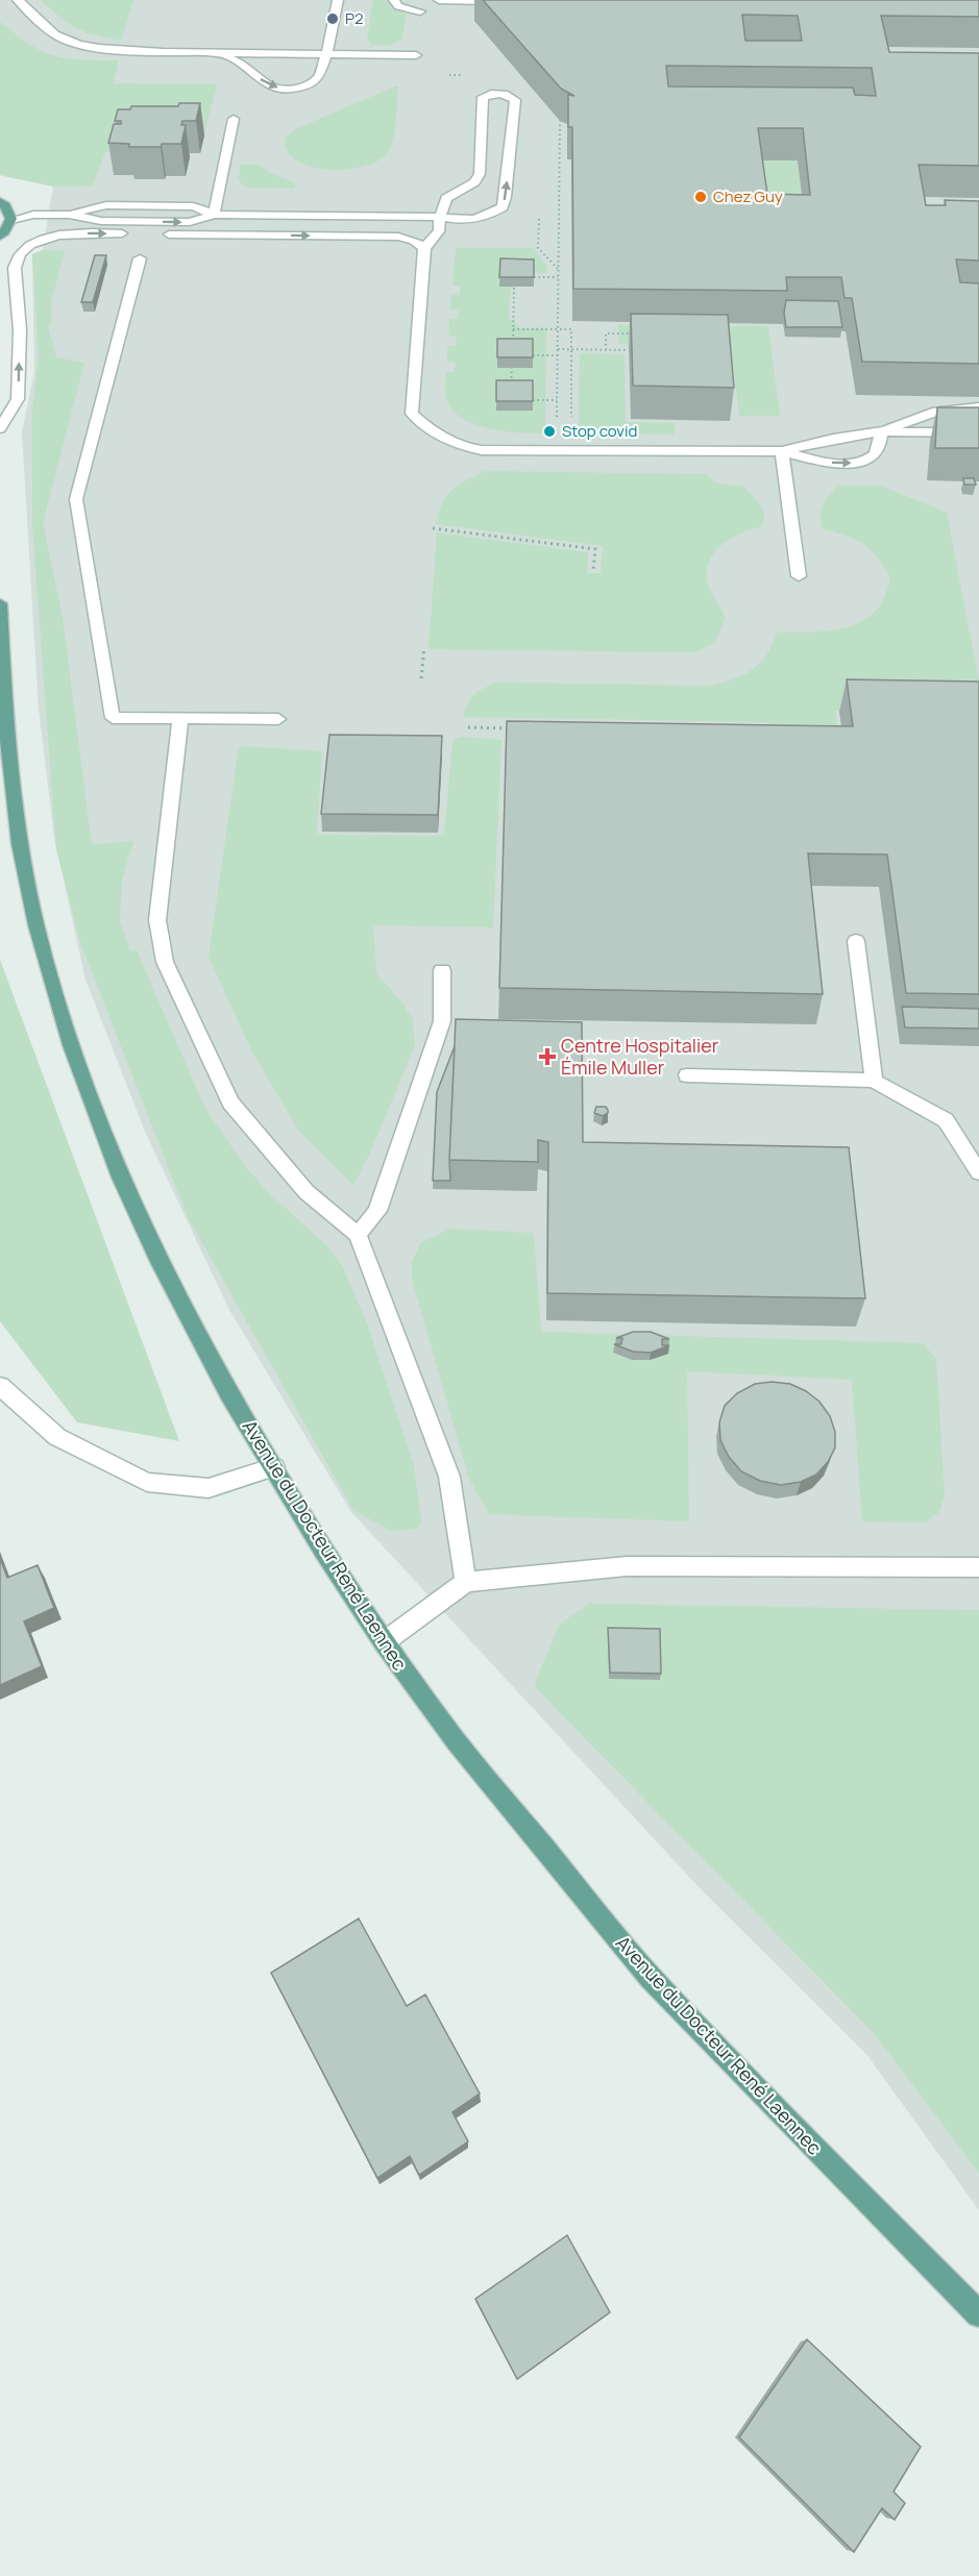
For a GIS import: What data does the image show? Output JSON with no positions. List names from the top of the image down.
{
  "streets": {
    "main road": ["Avenue du Docteur René Laennec"]
  },
  "places": {
    "other": ["P2", "Chez Guy", "Stop covid"],
    "health": ["Centre Hospitalier Émile Muller"]
  }
}
